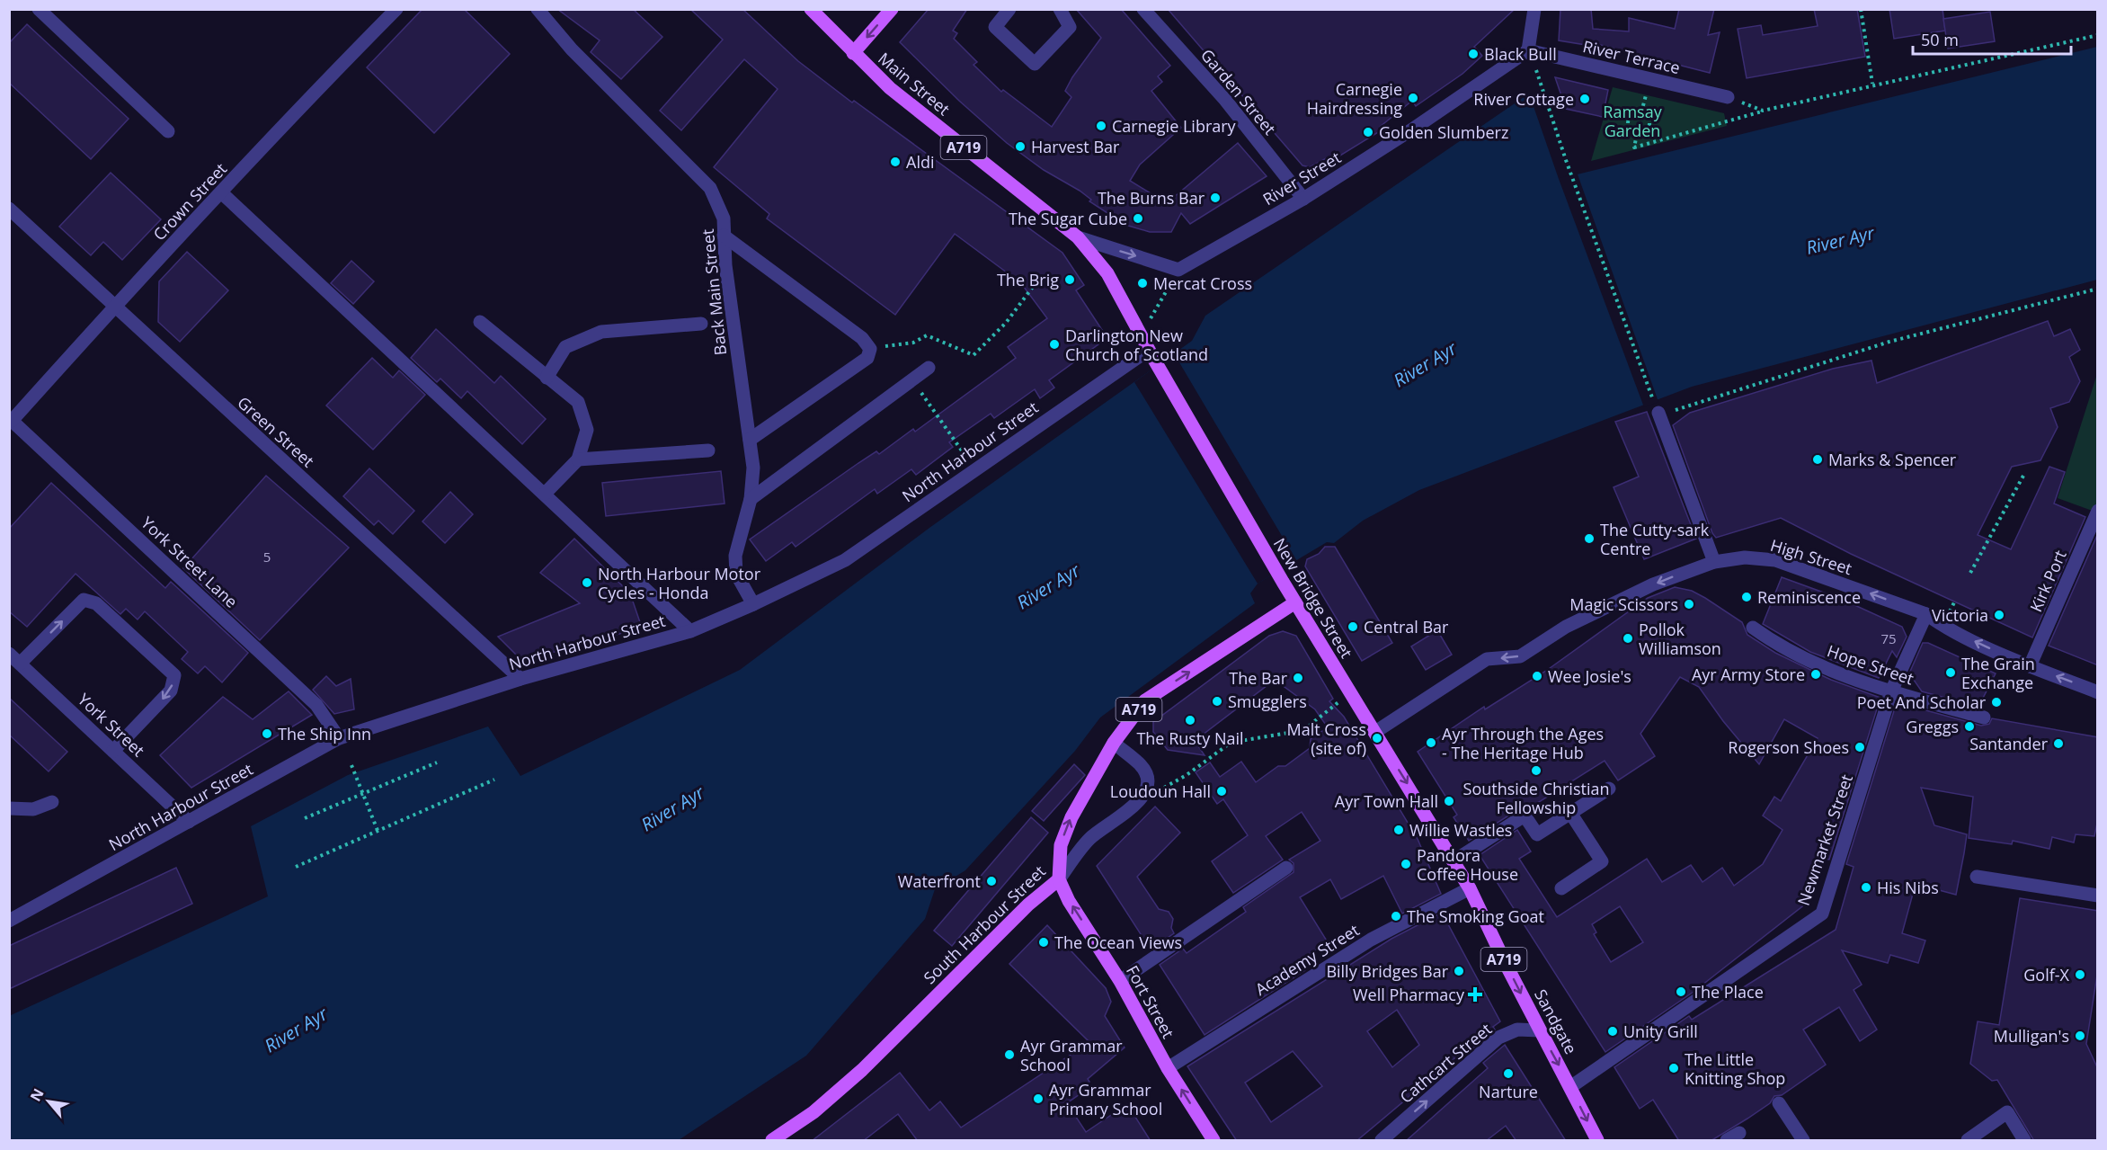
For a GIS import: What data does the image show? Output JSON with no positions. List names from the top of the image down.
{
  "streets": {
    "main road": [
      "Main Street",
      "A719",
      "New Bridge Street",
      "South Harbour Street",
      "Fort Street",
      "Sandgate"
    ],
    "street": [
      "River Terrace",
      "Garden Street",
      "River Street",
      "Crown Street",
      "Back Main Street",
      "Green Street",
      "North Harbour Street",
      "High Street",
      "York Street Lane",
      "Kirk Port",
      "Hope Street",
      "York Street",
      "Newmarket Street",
      "Academy Street",
      "Cathcart Street"
    ]
  },
  "crossings": [
    ["River Terrace", "River Street"],
    ["Main Street", "A719"],
    ["Garden Street", "River Street"],
    ["A719", "North Harbour Street"],
    ["A719", "New Bridge Street"],
    ["Crown Street", "Green Street"],
    ["Crown Street", "York Street Lane"],
    ["Back Main Street", "North Harbour Street"],
    ["Green Street", "North Harbour Street"],
    ["North Harbour Street", "York Street Lane"],
    ["North Harbour Street", "New Bridge Street"],
    ["North Harbour Street", "York Street"],
    ["High Street", "Kirk Port"],
    ["High Street", "New Bridge Street"],
    ["High Street", "Newmarket Street"],
    ["New Bridge Street", "South Harbour Street"],
    ["New Bridge Street", "Sandgate"],
    ["Hope Street", "Newmarket Street"],
    ["Newmarket Street", "Sandgate"],
    ["South Harbour Street", "Fort Street"],
    ["Academy Street", "Fort Street"],
    ["Academy Street", "Sandgate"],
    ["Sandgate", "Cathcart Street"]
  ],
  "one_way": [
    "High Street",
    "South Harbour Street",
    "Fort Street",
    "Sandgate",
    "Cathcart Street"
  ],
  "water": ["River Ayr"],
  "parks": ["Ramsay Garden"],
  "places": {
    "other": [
      "Black Bull",
      "Carnegie Hairdressing",
      "River Cottage",
      "Carnegie Library",
      "Golden Slumberz",
      "Harvest Bar",
      "Aldi",
      "The Burns Bar",
      "The Sugar Cube",
      "The Brig",
      "Mercat Cross",
      "Darlington New Church of Scotland",
      "Marks & Spencer",
      "The Cutty-sark Centre",
      "North Harbour Motor Cycles - Honda",
      "Reminiscence",
      "Magic Scissors",
      "Victoria",
      "Central Bar",
      "Pollok Williamson",
      "The Grain Exchange",
      "Ayr Army Store",
      "Wee Josie's",
      "The Bar",
      "Smugglers",
      "Poet And Scholar",
      "The Rusty Nail",
      "Greggs",
      "The Ship Inn",
      "Malt Cross (site of)",
      "Ayr Through the Ages - The Heritage Hub",
      "Santander",
      "Rogerson Shoes",
      "Southside Christian Fellowship",
      "Loudoun Hall",
      "Ayr Town Hall",
      "Willie Wastles",
      "Pandora Coffee House",
      "Waterfront",
      "His Nibs",
      "The Smoking Goat",
      "The Ocean Views",
      "Billy Bridges Bar",
      "Golf-X",
      "The Place",
      "Unity Grill",
      "Mulligan's",
      "Ayr Grammar School",
      "The Little Knitting Shop",
      "Narture",
      "Ayr Grammar Primary School"
    ],
    "health": ["Well Pharmacy"]
  },
  "house_numbers": ["5", "75"],
  "scale_bar": "50 m",
  "north": "top left"
}
